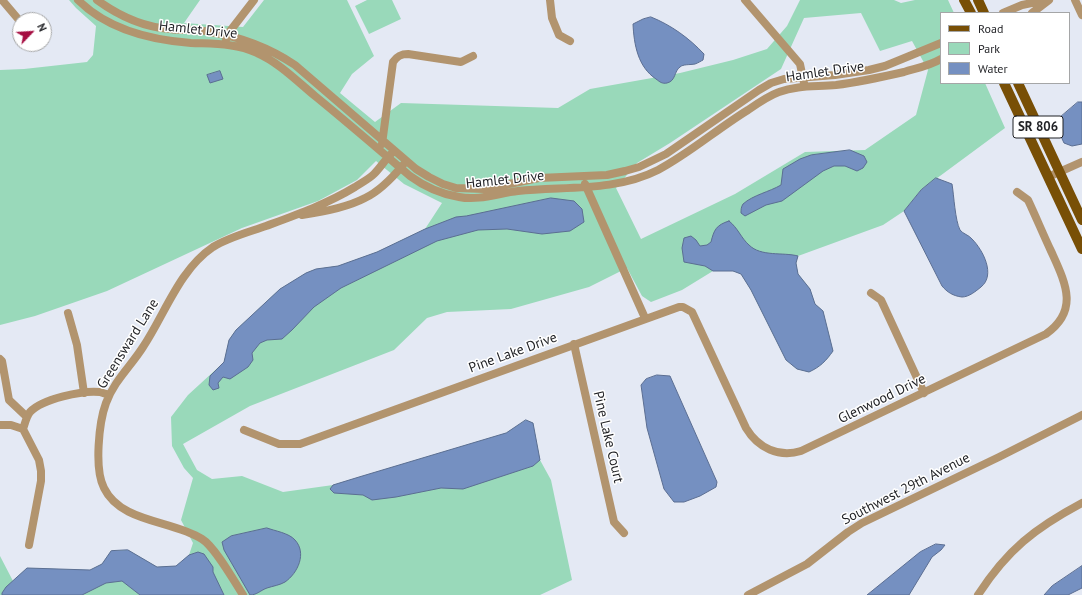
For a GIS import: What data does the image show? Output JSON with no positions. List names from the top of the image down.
{
  "streets": {
    "main road": ["SR 806"],
    "street": [
      "Hamlet Drive",
      "Greensward Lane",
      "Pine Lake Drive",
      "Glenwood Drive",
      "Pine Lake Court",
      "Southwest 29th Avenue"
    ]
  },
  "crossings": [
    ["Hamlet Drive", "Greensward Lane"],
    ["Pine Lake Drive", "Glenwood Drive"],
    ["Pine Lake Drive", "Pine Lake Court"]
  ],
  "legend": ["Road", "Park", "Water"],
  "north": "top right"
}
